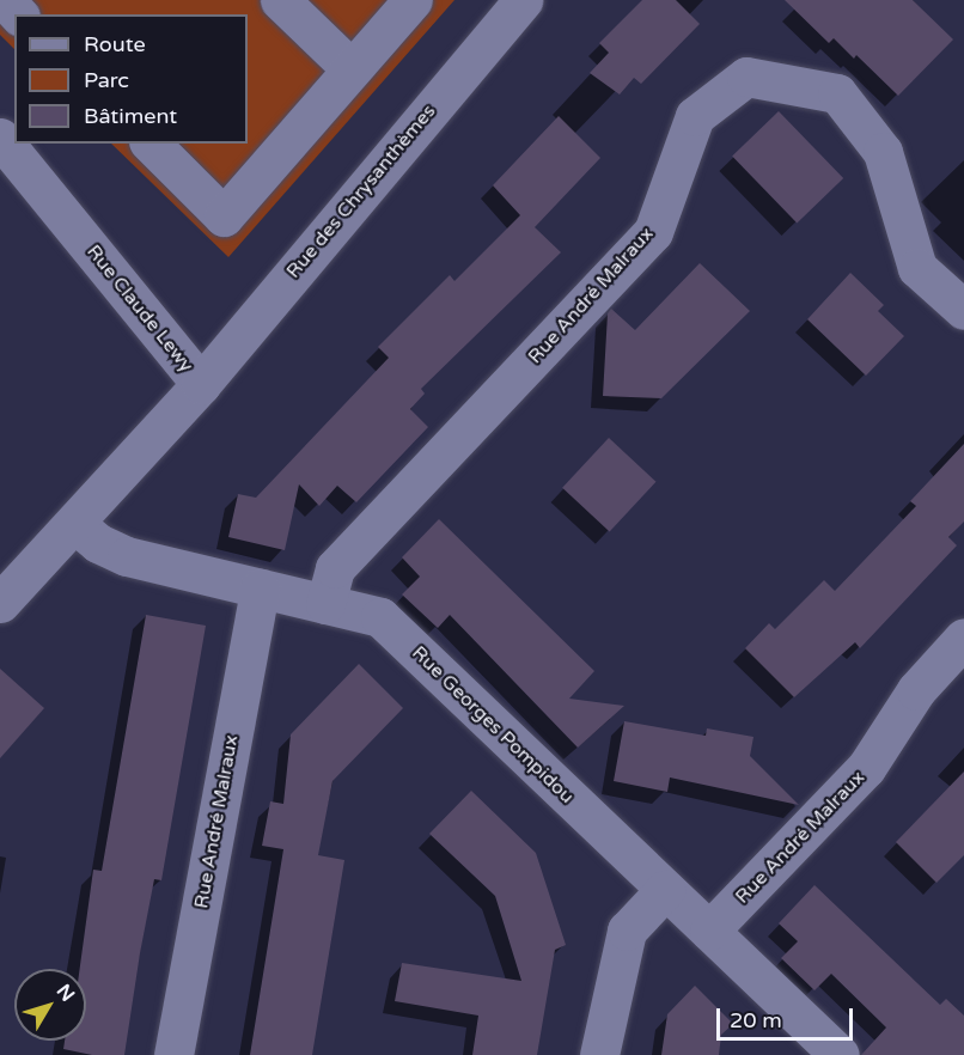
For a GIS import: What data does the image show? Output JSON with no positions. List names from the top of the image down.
{
  "streets": {
    "street": [
      "Rue des Chrysanthèmes",
      "Rue André Malraux",
      "Rue Claude Lewy",
      "Rue Georges Pompidou"
    ]
  },
  "crossings": [
    ["Rue des Chrysanthèmes", "Rue Claude Lewy"],
    ["Rue André Malraux", "Rue Georges Pompidou"],
    ["Rue Claude Lewy", "Rue Georges Pompidou"]
  ],
  "legend": ["Route", "Parc", "Bâtiment"],
  "scale_bar": "20 m",
  "north": "top right"
}
